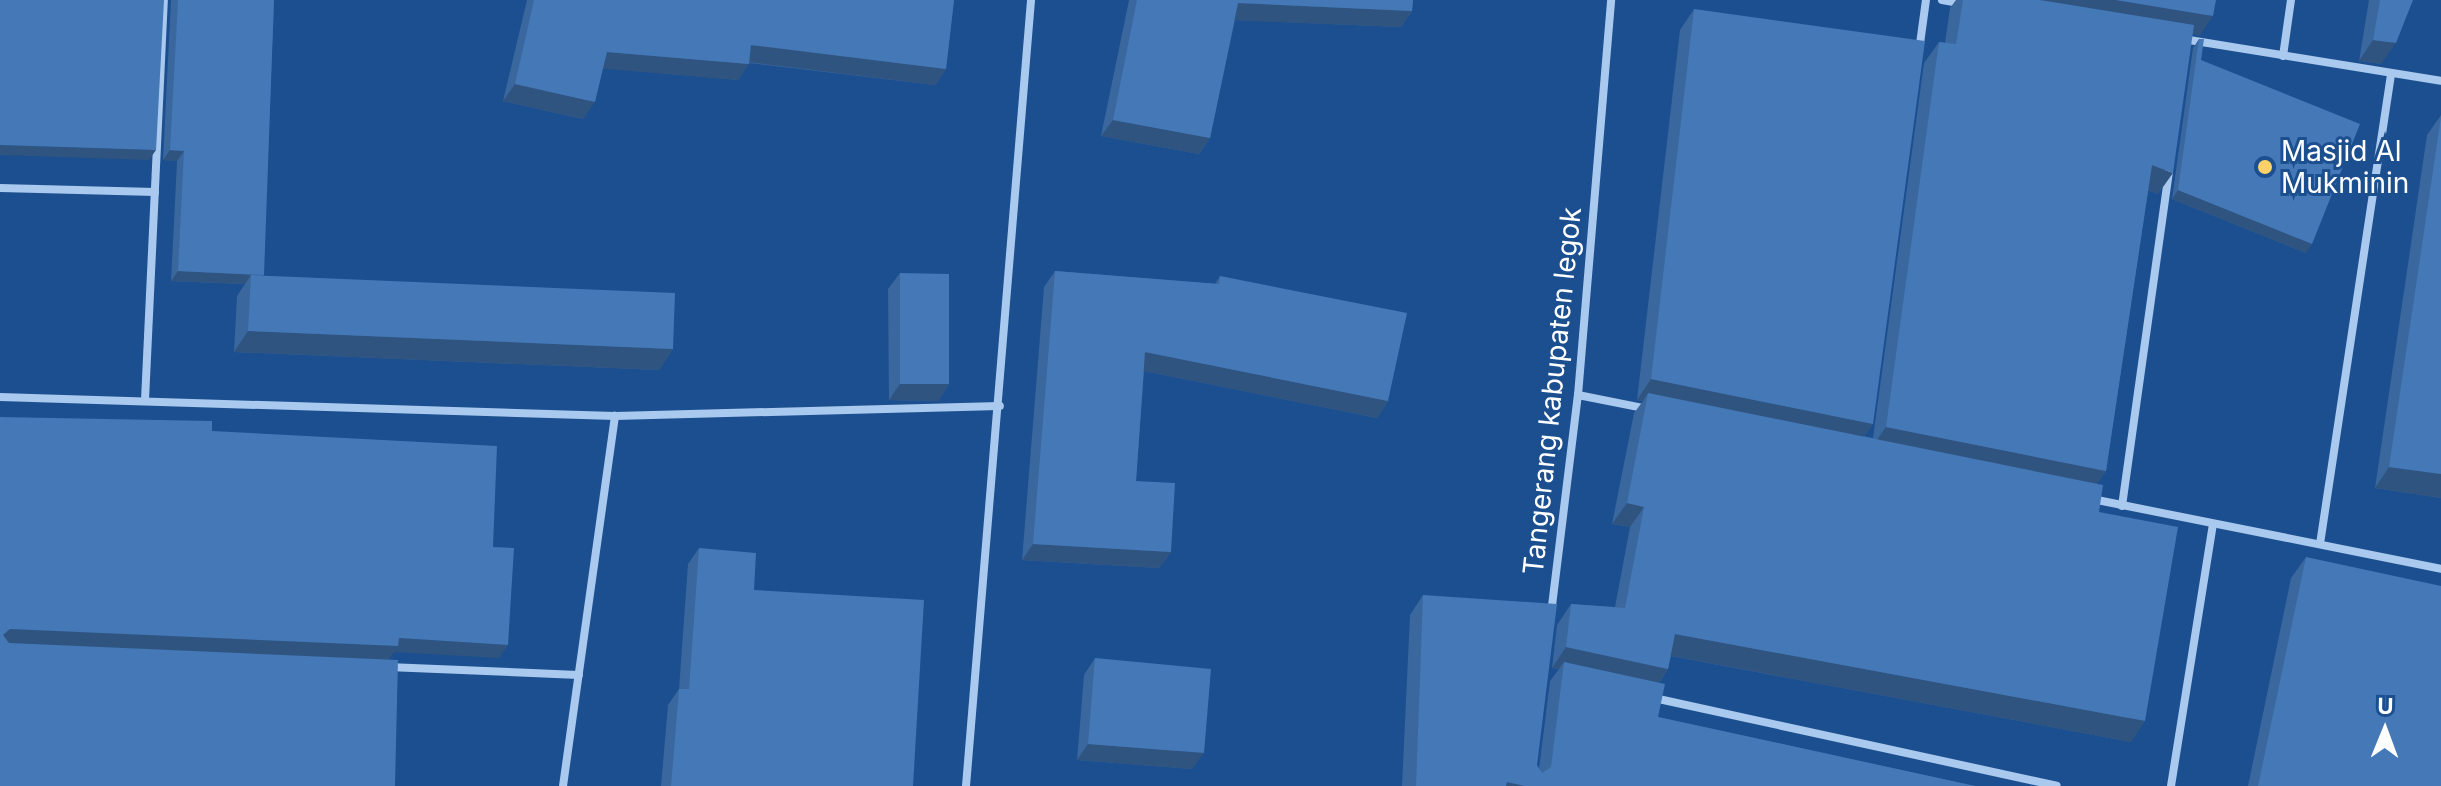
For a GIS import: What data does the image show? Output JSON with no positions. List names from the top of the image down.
{
  "streets": {
    "street": ["Tangerang kabupaten legok"]
  },
  "places": ["Masjid Al Mukminin"],
  "north": "top"
}
